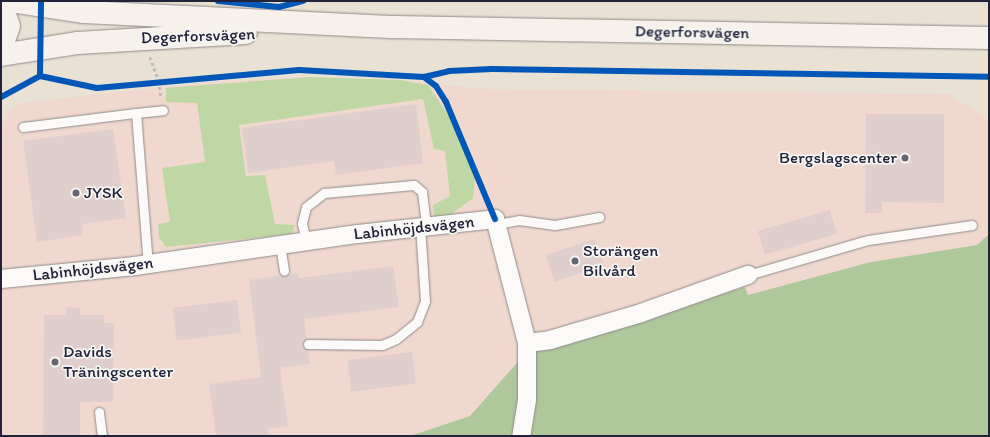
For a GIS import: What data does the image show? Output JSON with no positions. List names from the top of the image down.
{
  "streets": {
    "main road": ["Degerforsvägen"],
    "street": ["Labinhöjdsvägen"]
  },
  "places": [
    "Bergslagscenter",
    "JYSK",
    "Storängen Bilvård",
    "Davids Träningscenter"
  ]
}
